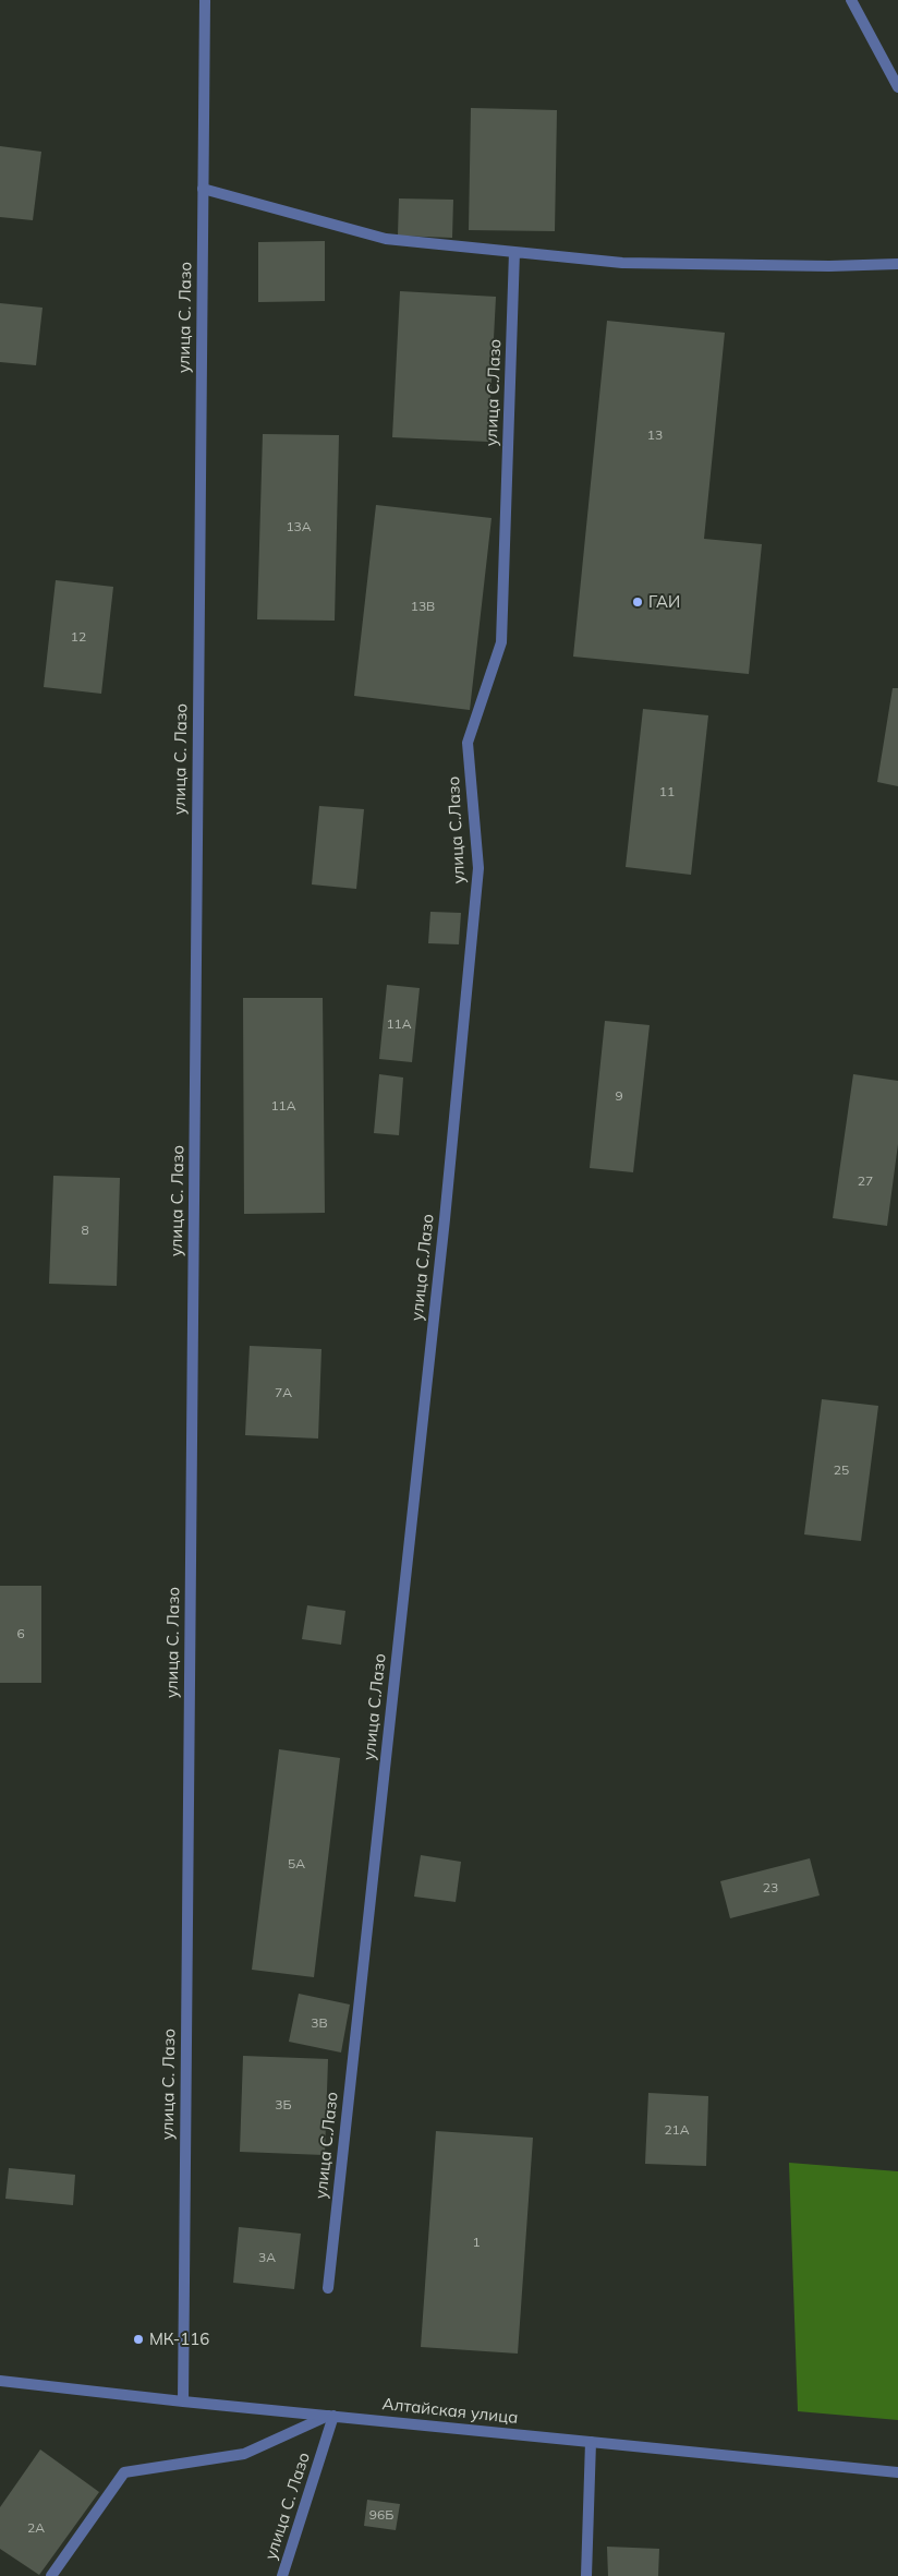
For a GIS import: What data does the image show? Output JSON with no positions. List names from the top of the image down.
{
  "streets": {
    "street": ["улица С. Лазо", "улица С.Лазо", "Алтайская улица"]
  },
  "crossings": [
    ["улица С. Лазо", "Алтайская улица"]
  ],
  "places": ["ГАИ", "МК-116"],
  "house_numbers": [
    "13",
    "13А",
    "13В",
    "12",
    "11",
    "11А",
    "9",
    "11А",
    "27",
    "8",
    "7А",
    "25",
    "6",
    "5А",
    "23",
    "3В",
    "3Б",
    "21А",
    "1",
    "3А",
    "96Б",
    "2А"
  ]
}
